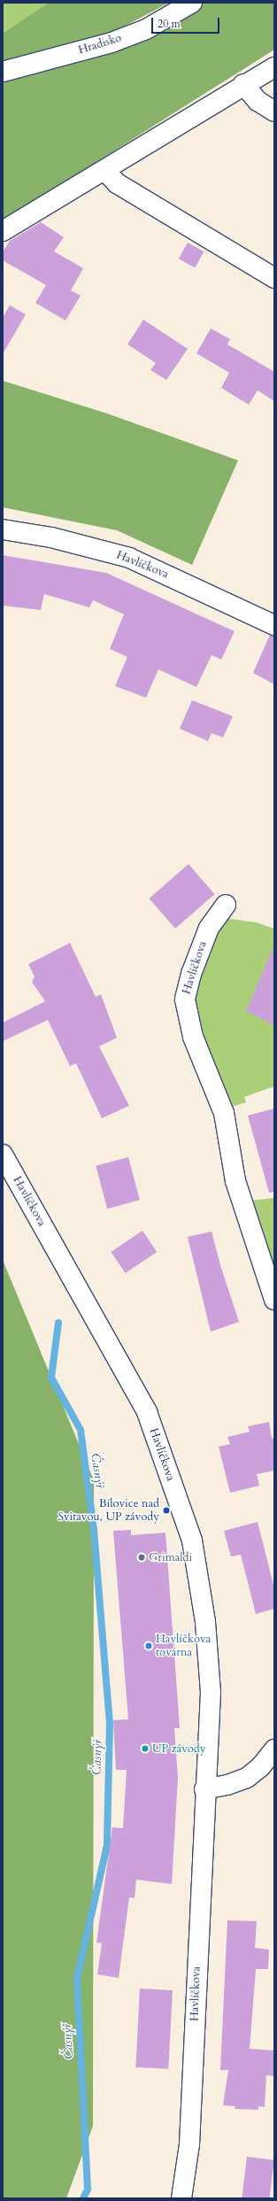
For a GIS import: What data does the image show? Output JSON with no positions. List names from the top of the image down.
{
  "streets": {
    "main road": ["Hradisko", "Havlíčkova"]
  },
  "water": ["Časnýř"],
  "places": [
    "Bílovice nad Svitavou, UP závody",
    "Grimaldi",
    "Havlíčkova továrna",
    "UP závody"
  ],
  "scale_bar": "20 m"
}
